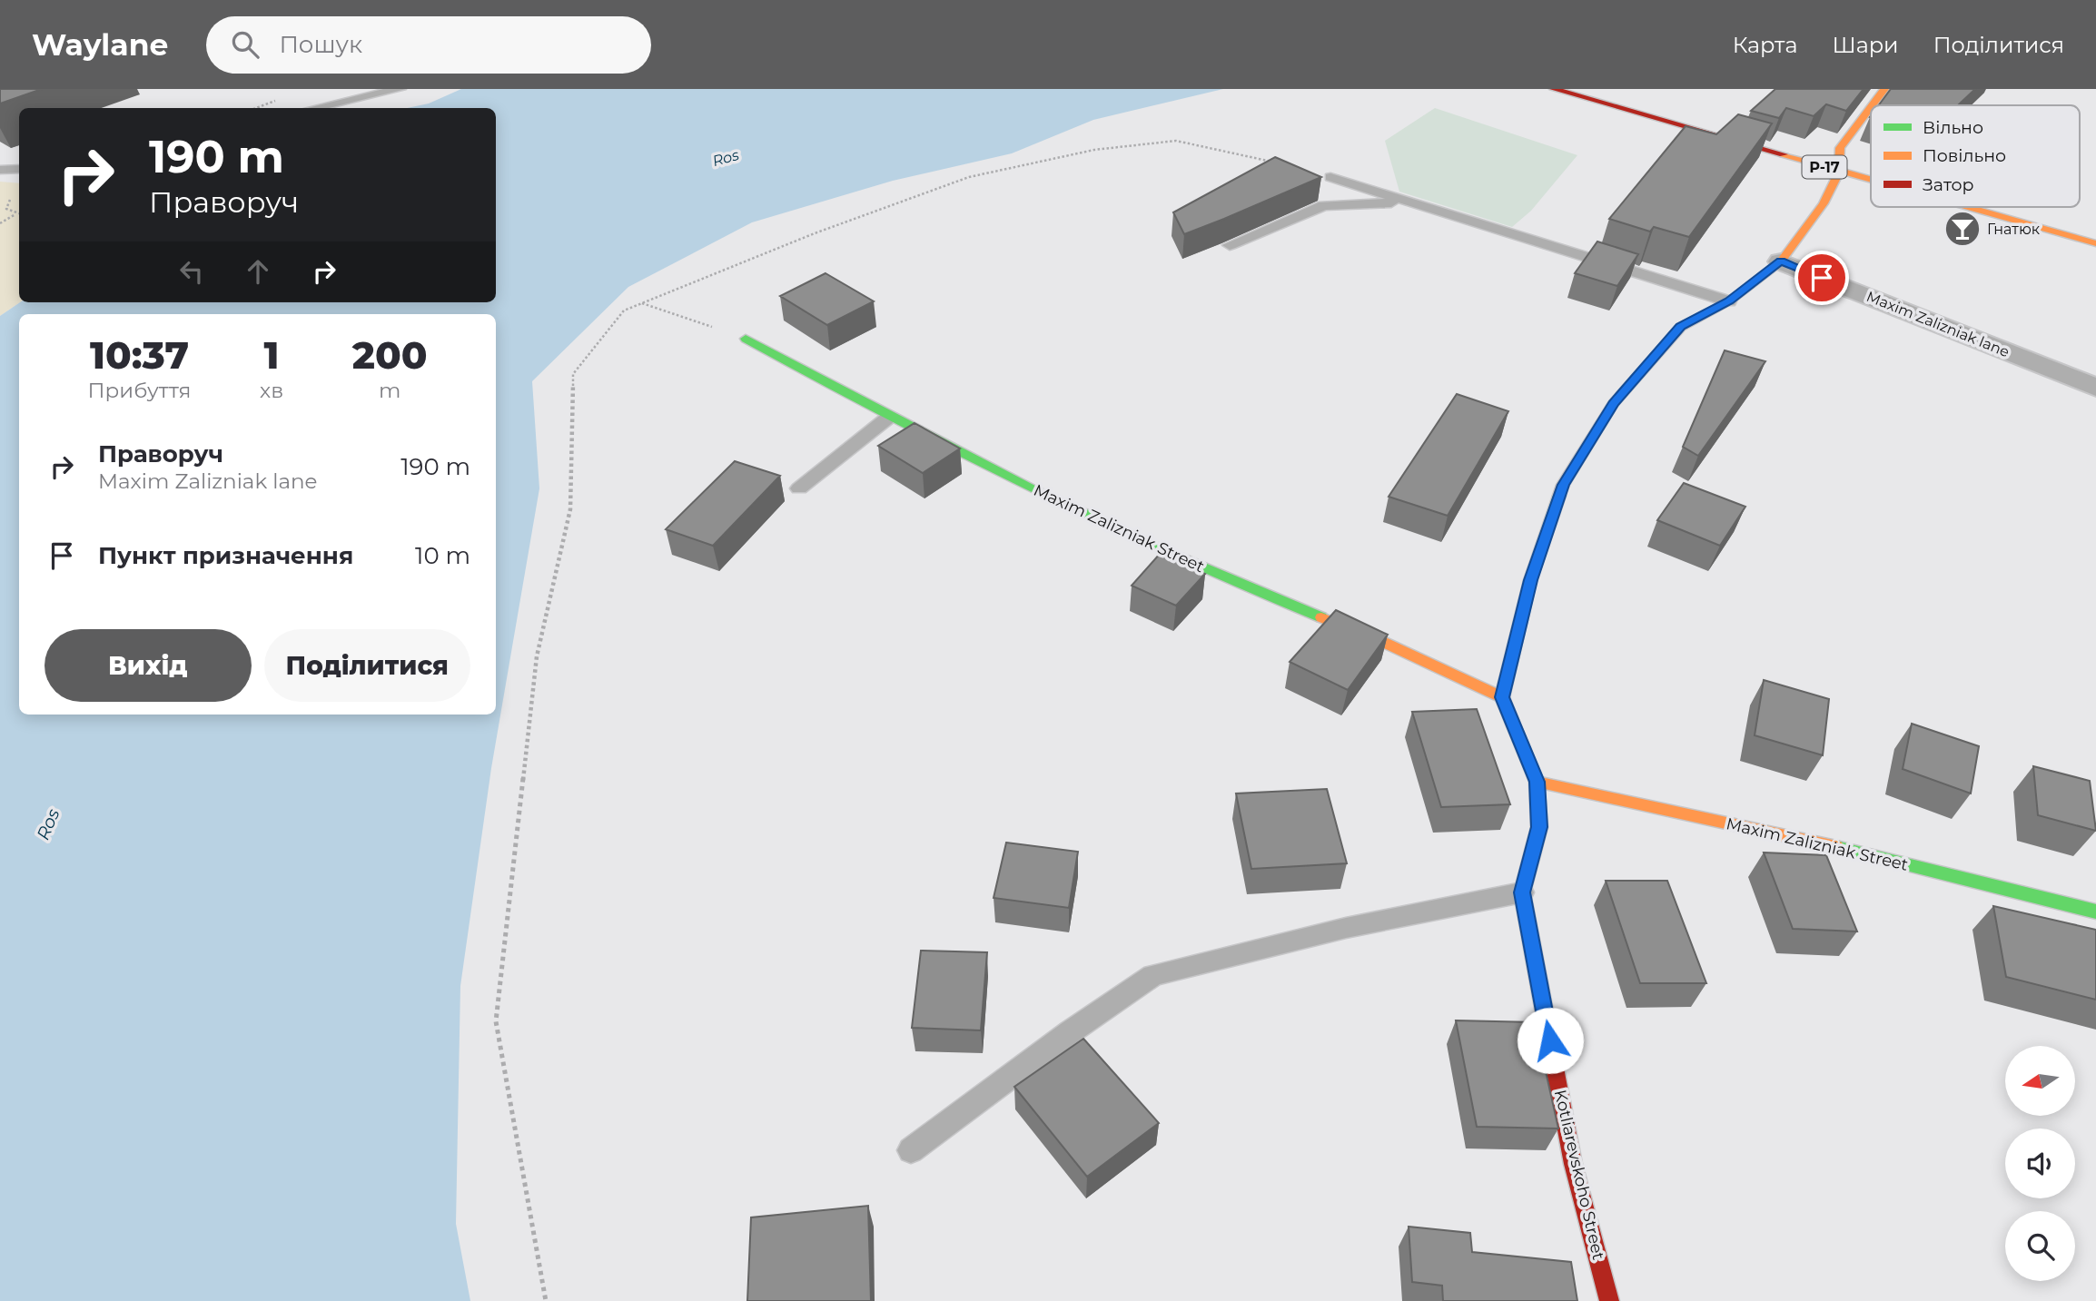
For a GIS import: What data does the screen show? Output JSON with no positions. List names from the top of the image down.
{
  "streets": {
    "street": [
      "Р-17",
      "Maxim Zalizniak lane",
      "Maxim Zalizniak Street",
      "Kotliarevskoho Street"
    ]
  },
  "crossings": [
    ["Maxim Zalizniak Street", "Kotliarevskoho Street"]
  ],
  "water": ["Ros"],
  "places": {
    "bar": ["Гнатюк"]
  },
  "legend": ["Вільно", "Повільно", "Затор"],
  "north": "left",
  "page": {
    "header": "Waylane",
    "search": "Пошук",
    "nav": ["Карта", "Шари", "Поділитися"],
    "turn": ["190 m", "Праворуч"],
    "eta": [
      "10:37",
      "Прибуття",
      "1",
      "хв",
      "200",
      "m"
    ],
    "list": [
      {
        "name": "Праворуч",
        "note": "Maxim Zalizniak lane",
        "value": "190 m"
      },
      {
        "name": "Пункт призначення",
        "value": "10 m"
      }
    ],
    "buttons": ["Вихід", "Поділитися"]
  }
}
